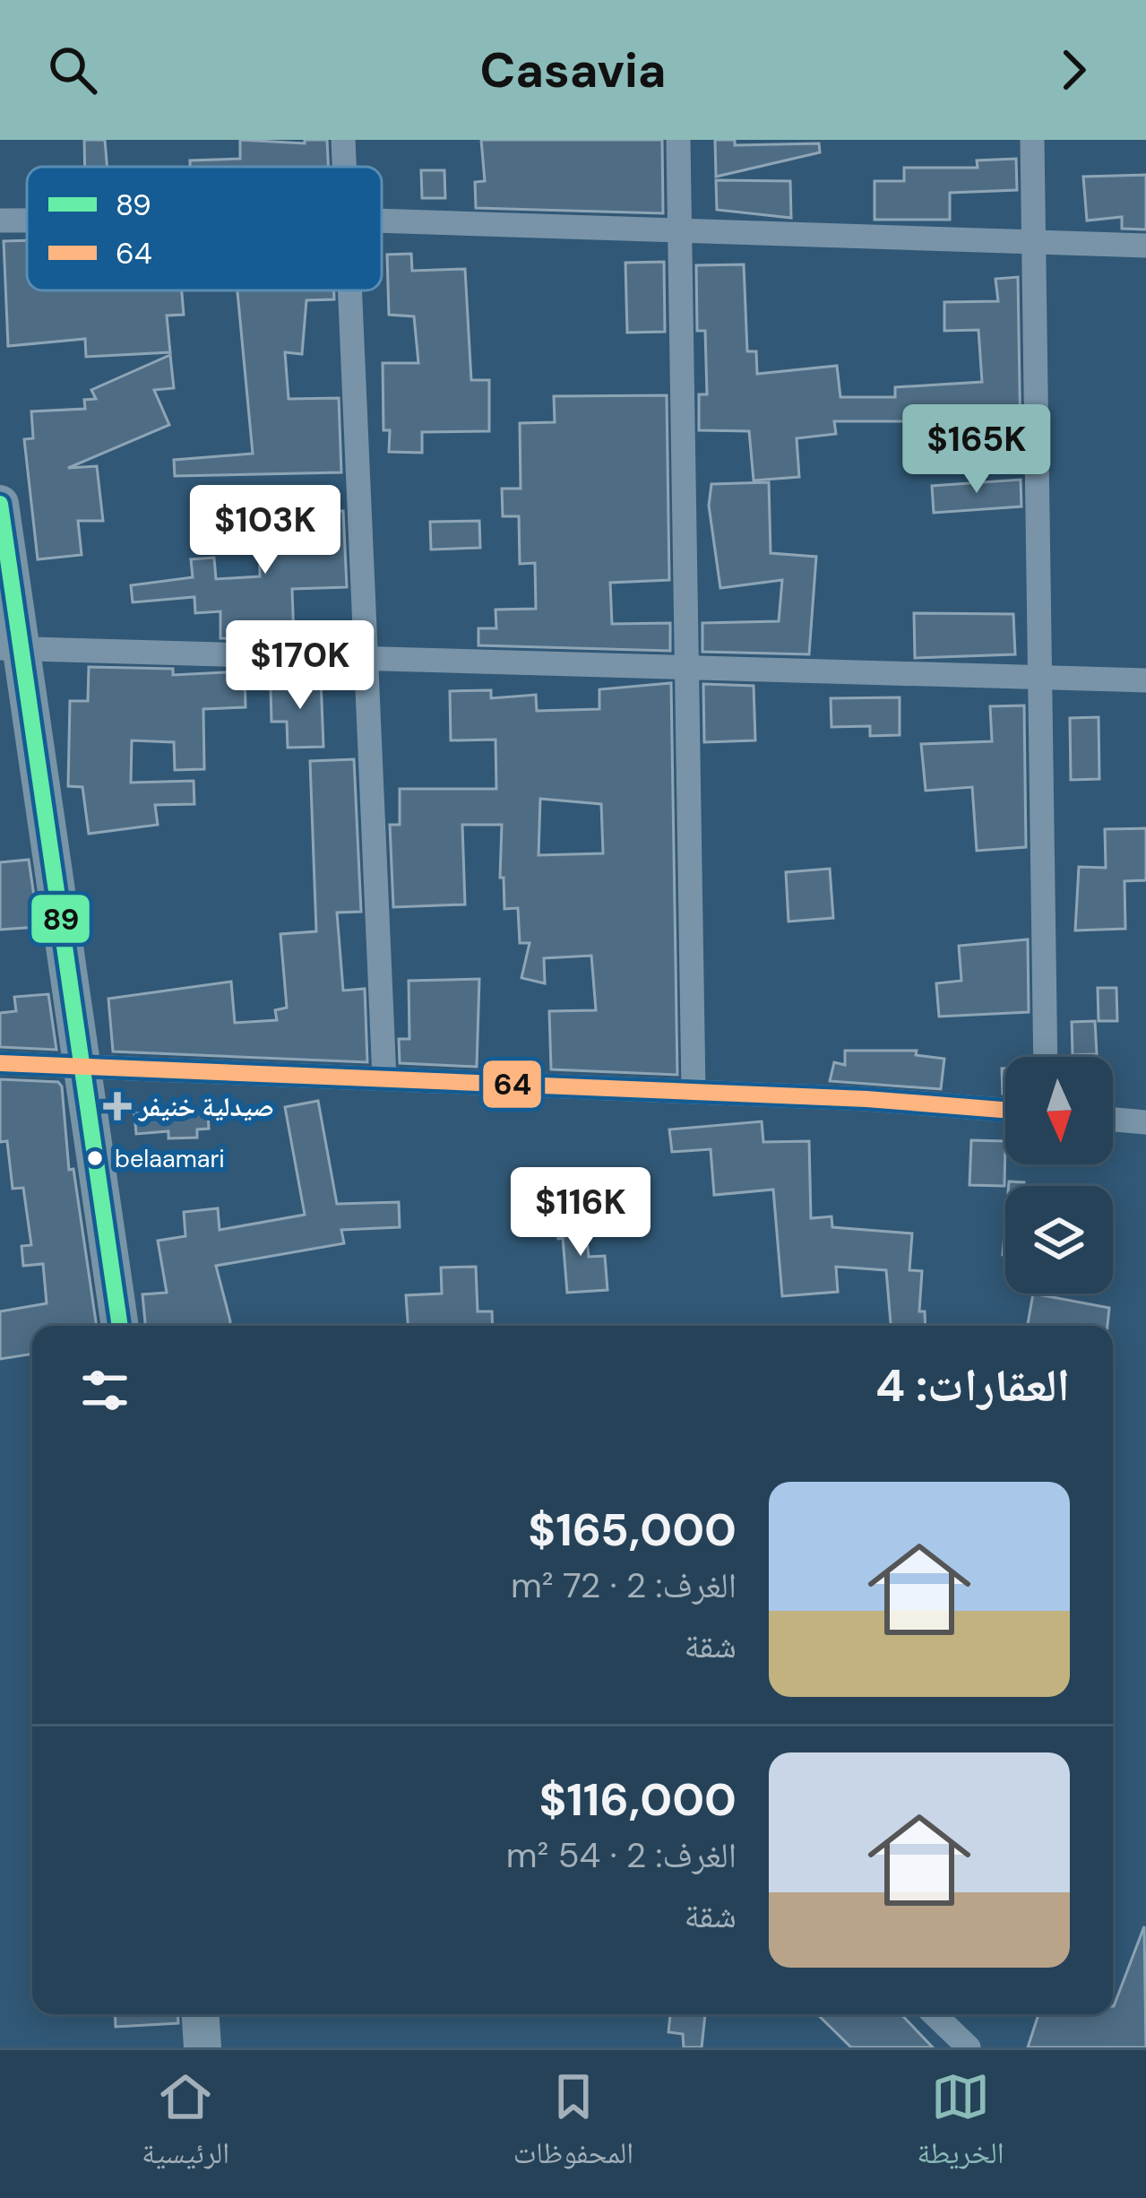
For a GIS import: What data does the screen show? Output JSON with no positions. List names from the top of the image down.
{
  "places": {
    "health": ["صيدلية خنيفر"],
    "other": ["belaamari"]
  },
  "lines": ["transit line 89", "transit line 64"],
  "legend": ["89", "64"],
  "north": "bottom",
  "page": {
    "header": "Casavia",
    "price": [
      "$165K",
      "$103K",
      "$170K",
      "$116K"
    ],
    "heading": "العقارات: 4",
    "list": [
      {
        "name": "$165,000",
        "note": "الغرف: 2 · 72 m² · شقة"
      },
      {
        "name": "$116,000",
        "note": "الغرف: 2 · 54 m² · شقة"
      }
    ],
    "tabs": ["الخريطة", "المحفوظات", "الرئيسية"]
  }
}
